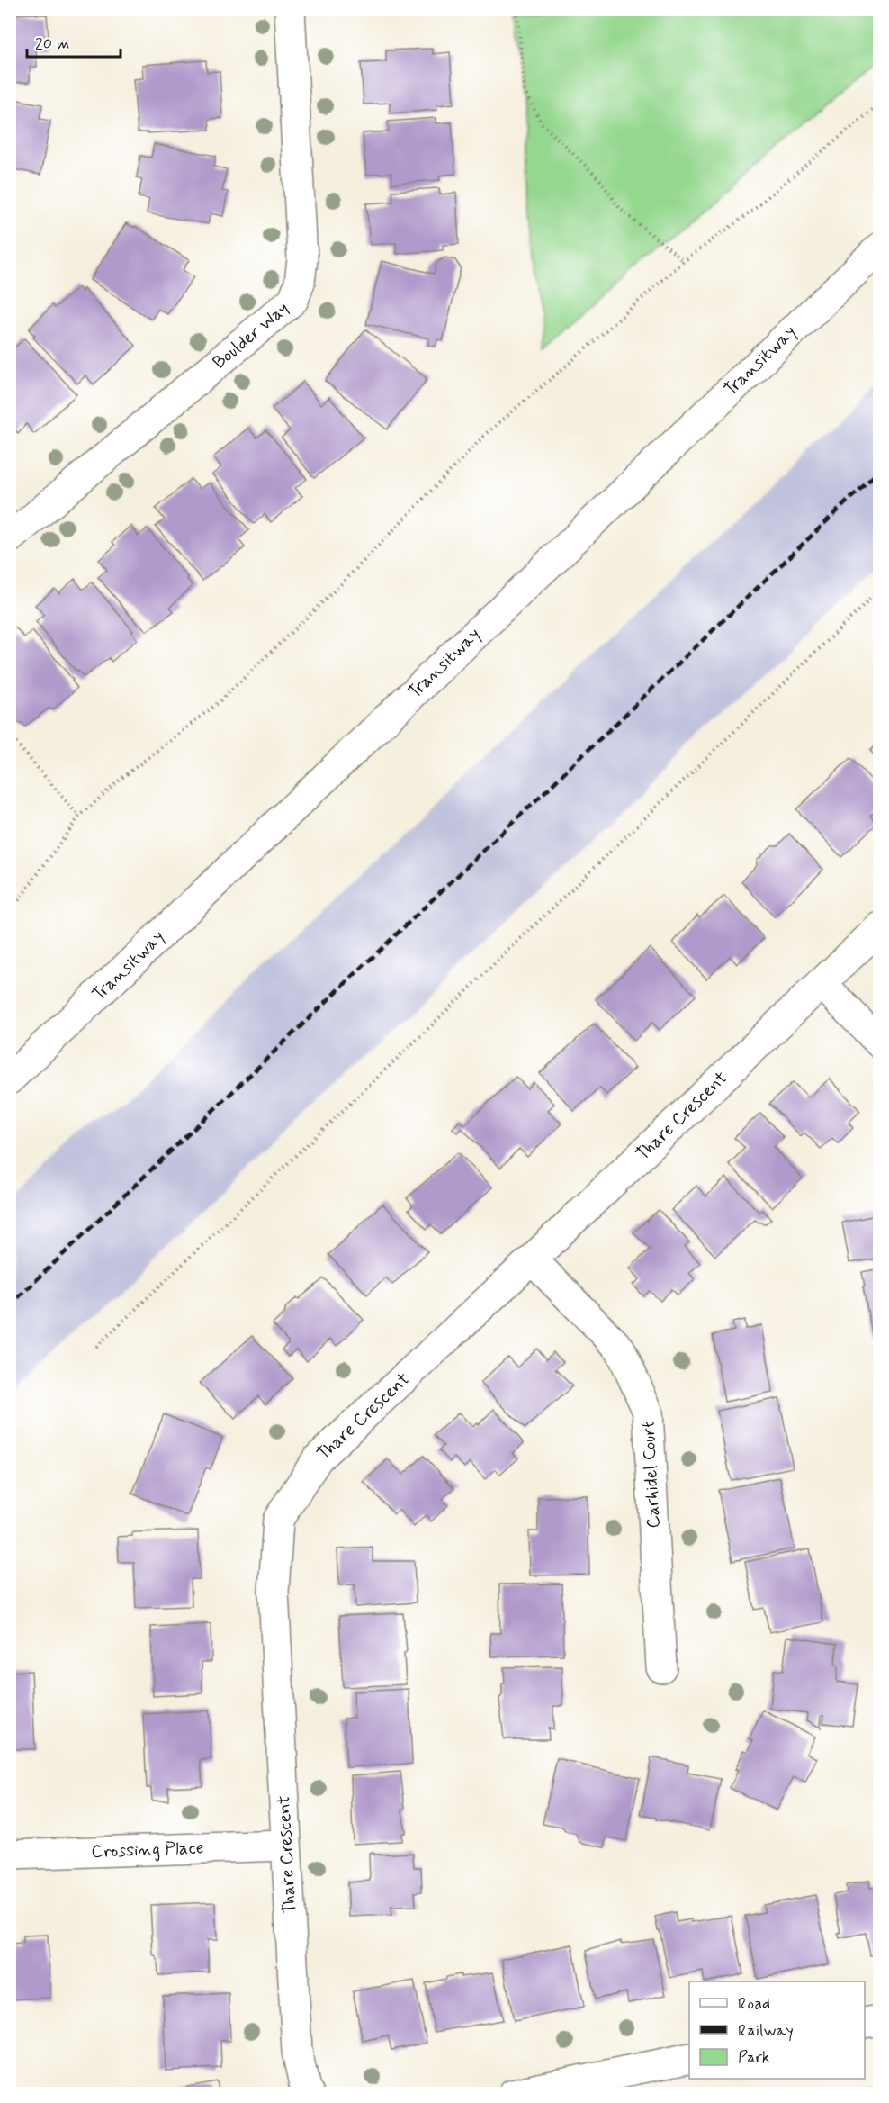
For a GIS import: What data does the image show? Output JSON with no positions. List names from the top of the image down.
{
  "streets": {
    "street": [
      "Boulder Way",
      "Transitway",
      "Thare Crescent",
      "Carhidel Court",
      "Crossing Place"
    ]
  },
  "crossings": [
    ["Thare Crescent", "Carhidel Court"],
    ["Thare Crescent", "Crossing Place"]
  ],
  "legend": ["Road", "Railway", "Park"],
  "scale_bar": "20 m"
}
